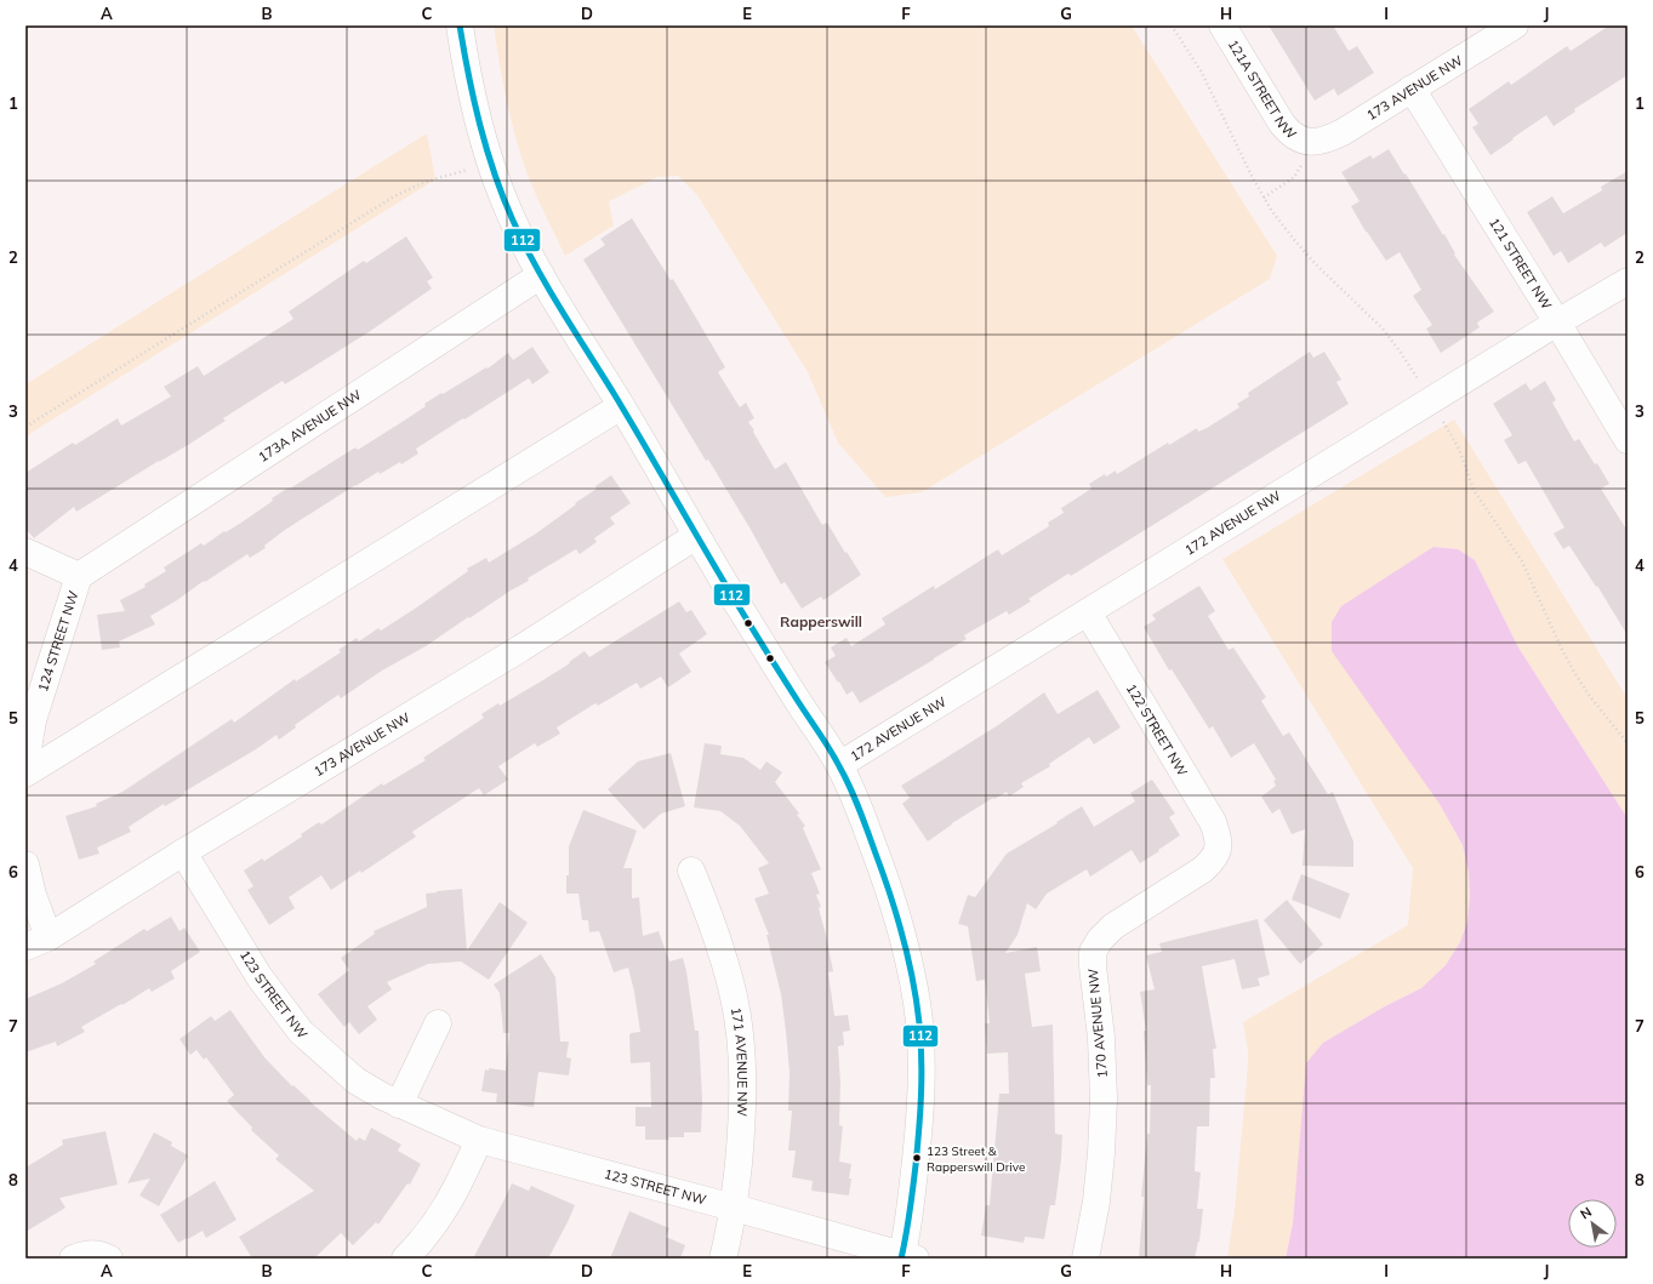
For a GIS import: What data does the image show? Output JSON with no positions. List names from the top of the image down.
{
  "streets": {
    "street": [
      "121A STREET NW",
      "173 AVENUE NW",
      "121 STREET NW",
      "173A AVENUE NW",
      "172 AVENUE NW",
      "124 STREET NW",
      "122 STREET NW",
      "123 STREET NW",
      "170 AVENUE NW",
      "171 AVENUE NW"
    ]
  },
  "crossings": [
    ["121A STREET NW", "173 AVENUE NW"],
    ["173 AVENUE NW", "121 STREET NW"],
    ["173 AVENUE NW", "123 STREET NW"],
    ["121 STREET NW", "172 AVENUE NW"],
    ["173A AVENUE NW", "124 STREET NW"],
    ["172 AVENUE NW", "122 STREET NW"],
    ["122 STREET NW", "170 AVENUE NW"],
    ["123 STREET NW", "171 AVENUE NW"]
  ],
  "districts": ["Rapperswill"],
  "places": ["123 Street & Rapperswill Drive"],
  "lines": ["transit line 112"],
  "north": "top left",
  "grid": {
    "columns": [
      "A",
      "B",
      "C",
      "D",
      "E",
      "F",
      "G",
      "H",
      "I",
      "J"
    ],
    "rows": [
      "1",
      "2",
      "3",
      "4",
      "5",
      "6",
      "7",
      "8"
    ]
  }
}
